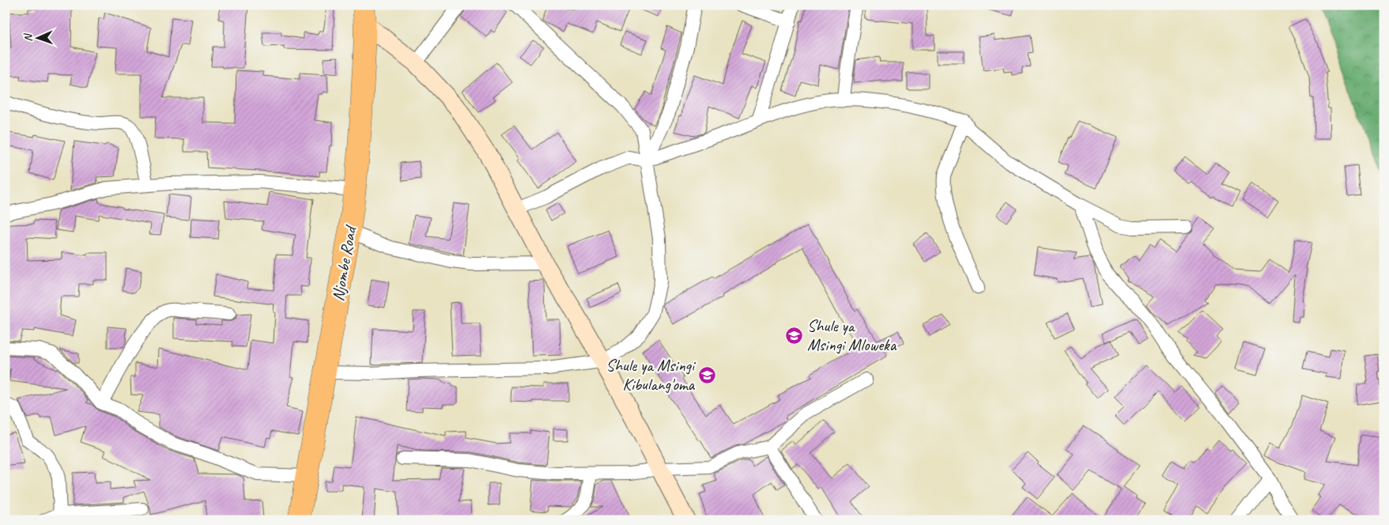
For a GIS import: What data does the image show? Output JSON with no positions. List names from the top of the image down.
{
  "streets": {
    "highway": ["Njombe Road"]
  },
  "places": {
    "school or university": ["Shule ya Msingi Mloweka", "Shule ya Msingi Kibulang'oma"]
  },
  "north": "left"
}
